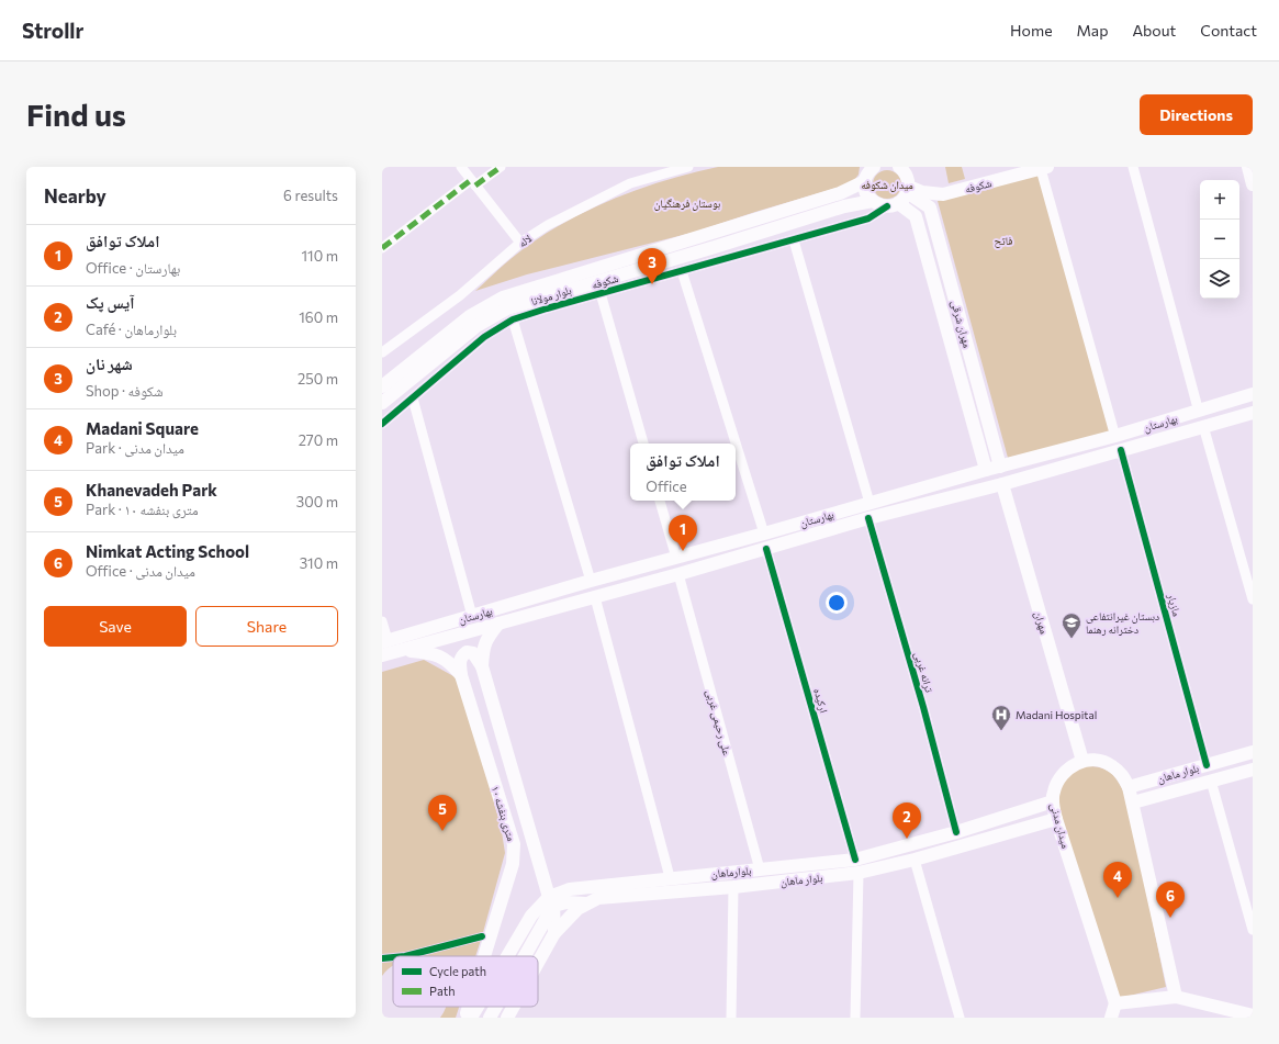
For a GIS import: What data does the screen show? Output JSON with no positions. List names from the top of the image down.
{
  "streets": {
    "main road": [
      "شکوفه",
      "بلوار مولانا",
      "مهران شرقی",
      "بهارستان",
      "مهران",
      "بلوار ماهان",
      "۱۰ متری بنفشه",
      "میدان مدنی",
      "بلوارماهان"
    ],
    "street": [
      "لاله",
      "مازیار",
      "ترانه غربی",
      "ارکیده",
      "علی رحیمی غربی"
    ]
  },
  "crossings": [
    ["شکوفه", "مهران شرقی"],
    ["مهران شرقی", "بهارستان"],
    ["بهارستان", "مازیار"],
    ["بهارستان", "مهران"],
    ["بهارستان", "ترانه غربی"],
    ["بهارستان", "ارکیده"],
    ["بهارستان", "علی رحیمی غربی"],
    ["بهارستان", "۱۰ متری بنفشه"],
    ["مازیار", "بلوار ماهان"],
    ["مهران", "میدان مدنی"],
    ["ترانه غربی", "بلوارماهان"],
    ["ارکیده", "بلوارماهان"],
    ["علی رحیمی غربی", "بلوارماهان"],
    ["بلوار ماهان", "۱۰ متری بنفشه"],
    ["بلوار ماهان", "میدان مدنی"],
    ["۱۰ متری بنفشه", "بلوارماهان"],
    ["میدان مدنی", "بلوارماهان"]
  ],
  "parks": ["میدان شکوفه", "بوستان فرهنگیان", "فاتح"],
  "places": {
    "school or university": ["دبستان غیرانتفاعی دخترانه رهنما"],
    "hospital": ["Madani Hospital"]
  },
  "legend": ["Cycle path", "Path"],
  "page": {
    "header": "Strollr",
    "nav": [
      "Home",
      "Map",
      "About",
      "Contact"
    ],
    "buttons": [
      "Directions",
      ["Save", "Share"]
    ],
    "title": "Find us",
    "heading": ["Nearby", "6 results"],
    "map_buttons": ["+", "−"],
    "list": [
      {
        "mark": "1",
        "name": "املاک توافق",
        "note": "Office · بهارستان",
        "value": "110 m"
      },
      {
        "mark": "2",
        "name": "آیس پک",
        "note": "Café · بلوارماهان",
        "value": "160 m"
      },
      {
        "mark": "3",
        "name": "شهر نان",
        "note": "Shop · شکوفه",
        "value": "250 m"
      },
      {
        "mark": "4",
        "name": "Madani Square",
        "note": "Park · میدان مدنی",
        "value": "270 m"
      },
      {
        "mark": "5",
        "name": "Khanevadeh Park",
        "note": "Park · ۱۰ متری بنفشه",
        "value": "300 m"
      },
      {
        "mark": "6",
        "name": "Nimkat Acting School",
        "note": "Office · میدان مدنی",
        "value": "310 m"
      }
    ],
    "pins": [
      "3",
      "1",
      "5",
      "2",
      "4",
      "6"
    ],
    "popup": ["املاک توافق", "Office"]
  }
}
